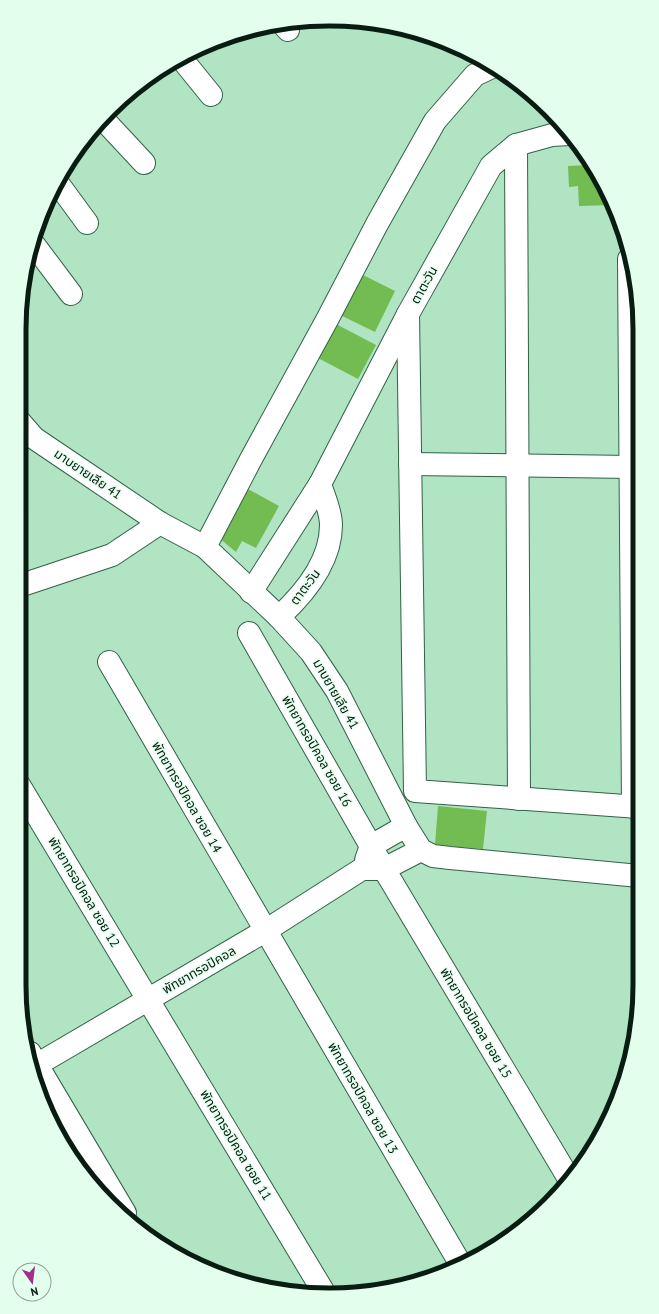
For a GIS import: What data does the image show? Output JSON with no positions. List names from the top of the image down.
{
  "streets": {
    "street": [
      "ตาตะวัน",
      "มาบยายเลีย 41",
      "พัทยาทรอปิคอล ซอย 16",
      "พัทยาทรอปิคอล ซอย 14",
      "พัทยาทรอปิคอล ซอย 12",
      "พัทยาทรอปิคอล",
      "พัทยาทรอปิคอล ซอย 15",
      "พัทยาทรอปิคอล ซอย 13",
      "พัทยาทรอปิคอล ซอย 11"
    ]
  },
  "crossings": [
    ["ตาตะวัน", "มาบยายเลีย 41"],
    ["พัทยาทรอปิคอล ซอย 16", "พัทยาทรอปิคอล ซอย 15"],
    ["พัทยาทรอปิคอล ซอย 14", "พัทยาทรอปิคอล"],
    ["พัทยาทรอปิคอล ซอย 14", "พัทยาทรอปิคอล ซอย 13"],
    ["พัทยาทรอปิคอล ซอย 12", "พัทยาทรอปิคอล"],
    ["พัทยาทรอปิคอล ซอย 12", "พัทยาทรอปิคอล ซอย 11"],
    ["พัทยาทรอปิคอล", "พัทยาทรอปิคอล ซอย 13"],
    ["พัทยาทรอปิคอล", "พัทยาทรอปิคอล ซอย 11"]
  ],
  "north": "bottom"
}
